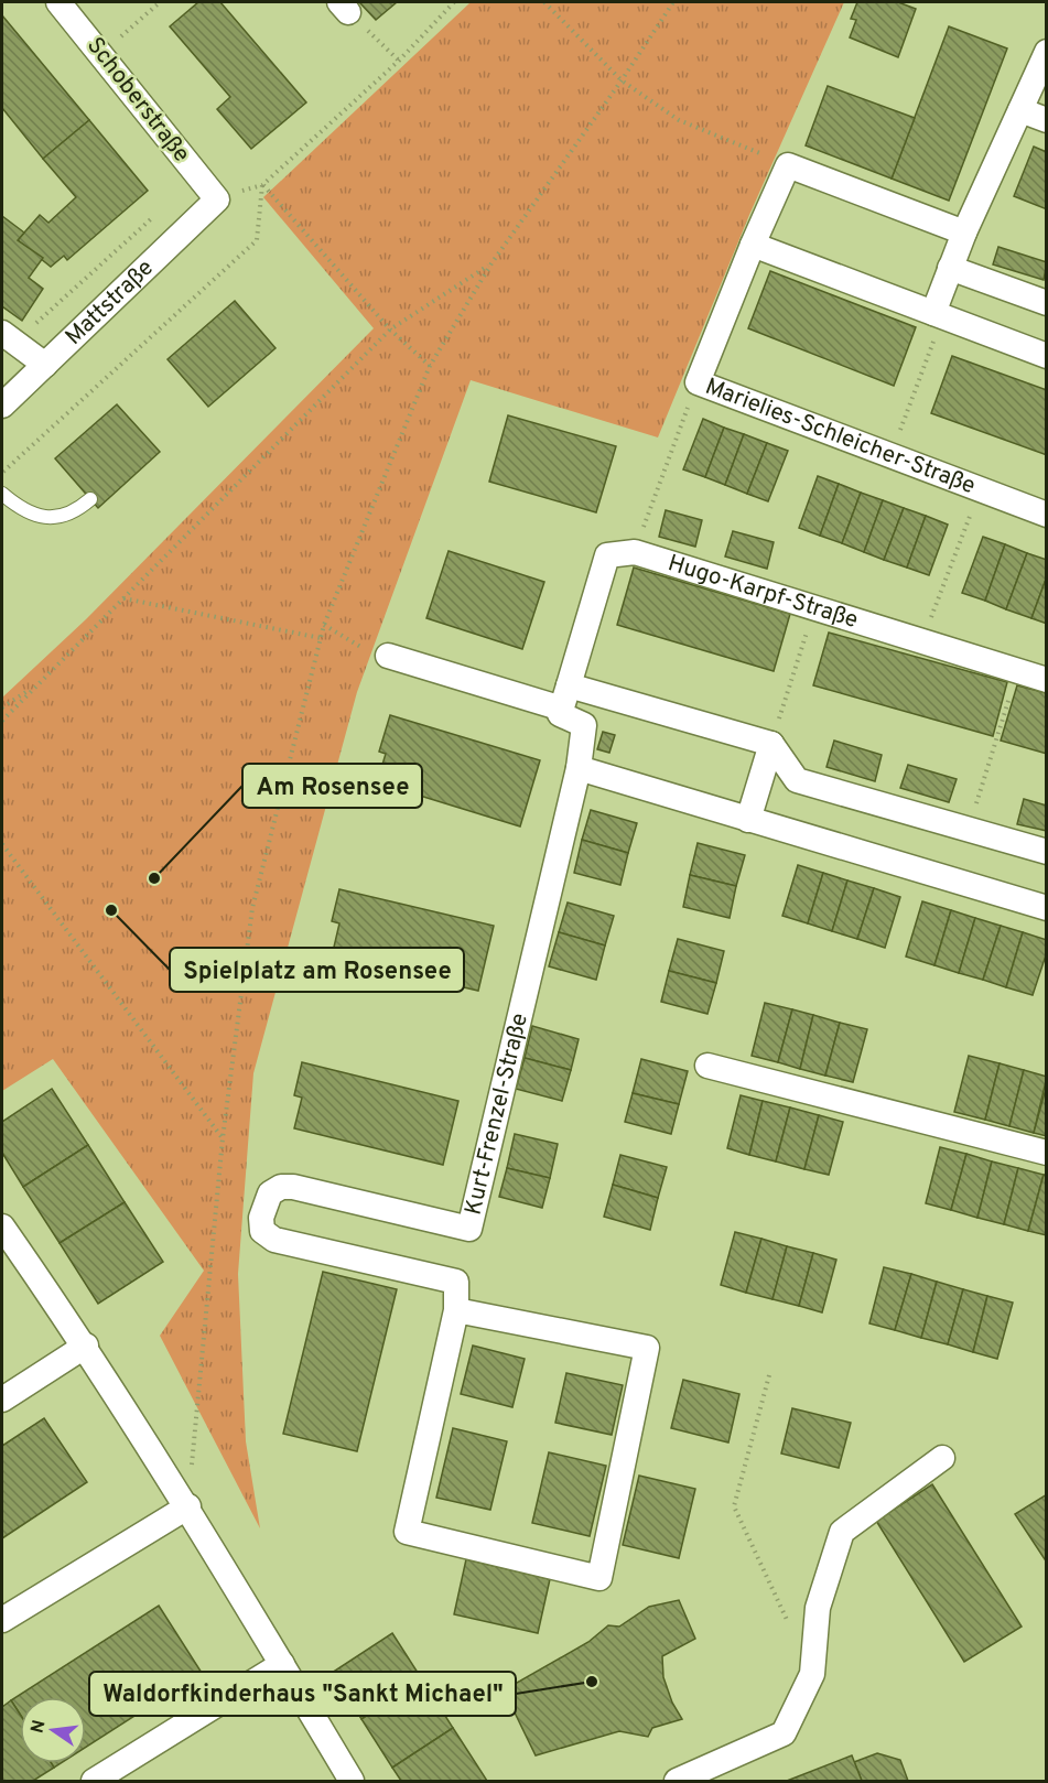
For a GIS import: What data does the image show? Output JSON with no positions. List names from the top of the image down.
{
  "streets": {
    "street": [
      "Schoberstraße",
      "Mattstraße",
      "Marielies-Schleicher-Straße",
      "Hugo-Karpf-Straße",
      "Kurt-Frenzel-Straße"
    ]
  },
  "crossings": [
    ["Schoberstraße", "Mattstraße"]
  ],
  "places": ["Am Rosensee", "Spielplatz am Rosensee", "Waldorfkinderhaus \"Sankt Michael\""],
  "north": "left"
}
